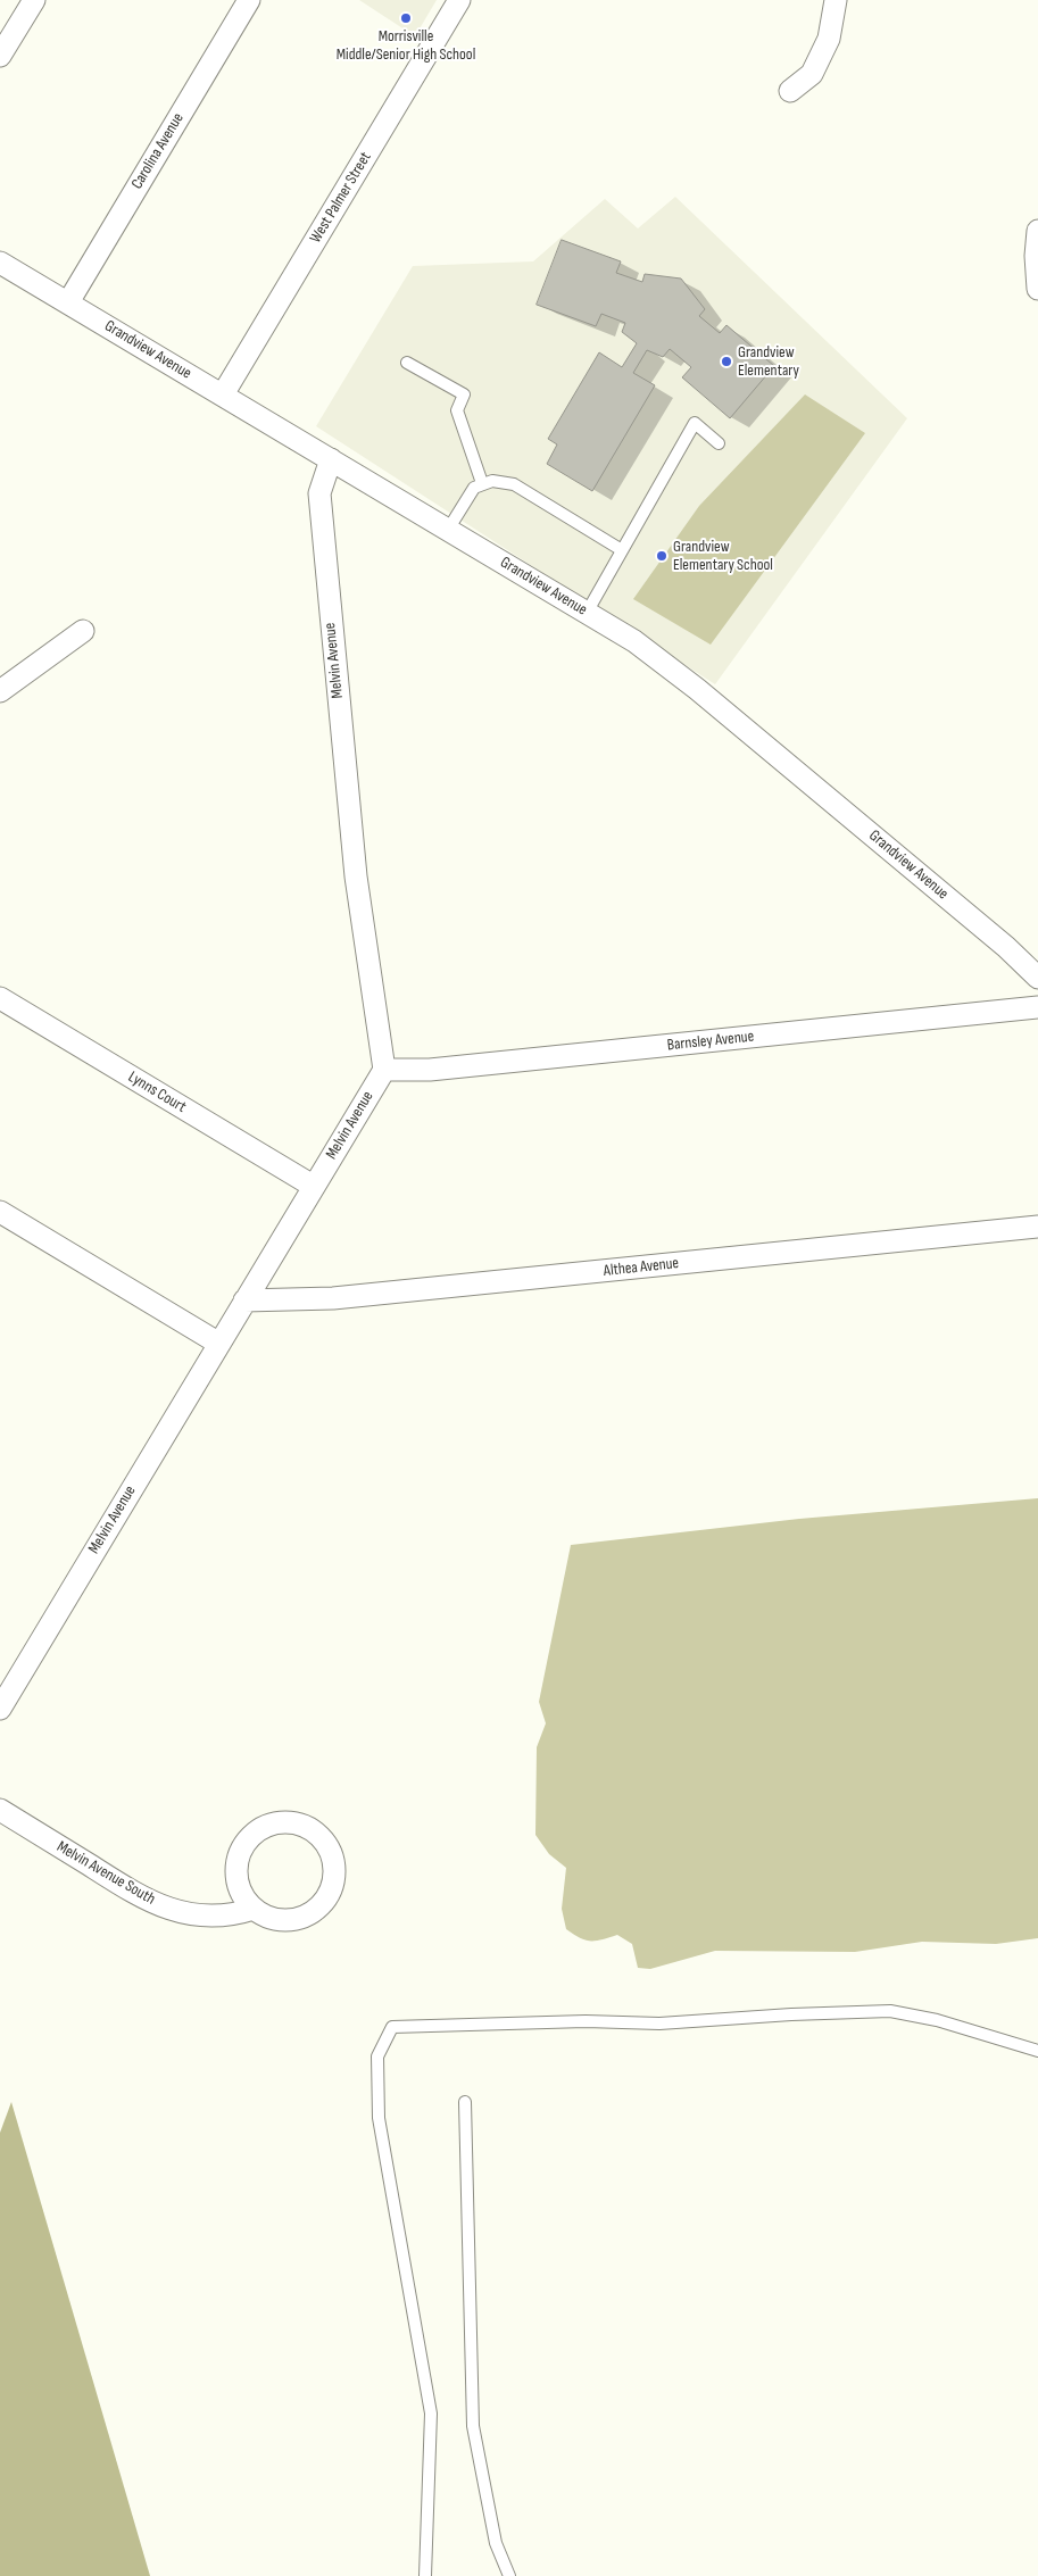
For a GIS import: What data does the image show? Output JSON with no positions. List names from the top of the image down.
{
  "streets": {
    "street": [
      "Carolina Avenue",
      "West Palmer Street",
      "Grandview Avenue",
      "Melvin Avenue",
      "Barnsley Avenue",
      "Lynns Court",
      "Althea Avenue",
      "Melvin Avenue South"
    ]
  },
  "crossings": [
    ["Carolina Avenue", "Grandview Avenue"],
    ["West Palmer Street", "Grandview Avenue"],
    ["Grandview Avenue", "Melvin Avenue"],
    ["Melvin Avenue", "Barnsley Avenue"],
    ["Melvin Avenue", "Lynns Court"],
    ["Melvin Avenue", "Althea Avenue"]
  ],
  "places": ["Morrisville Middle/Senior High School", "Grandview Elementary", "Grandview Elementary School"]
}
